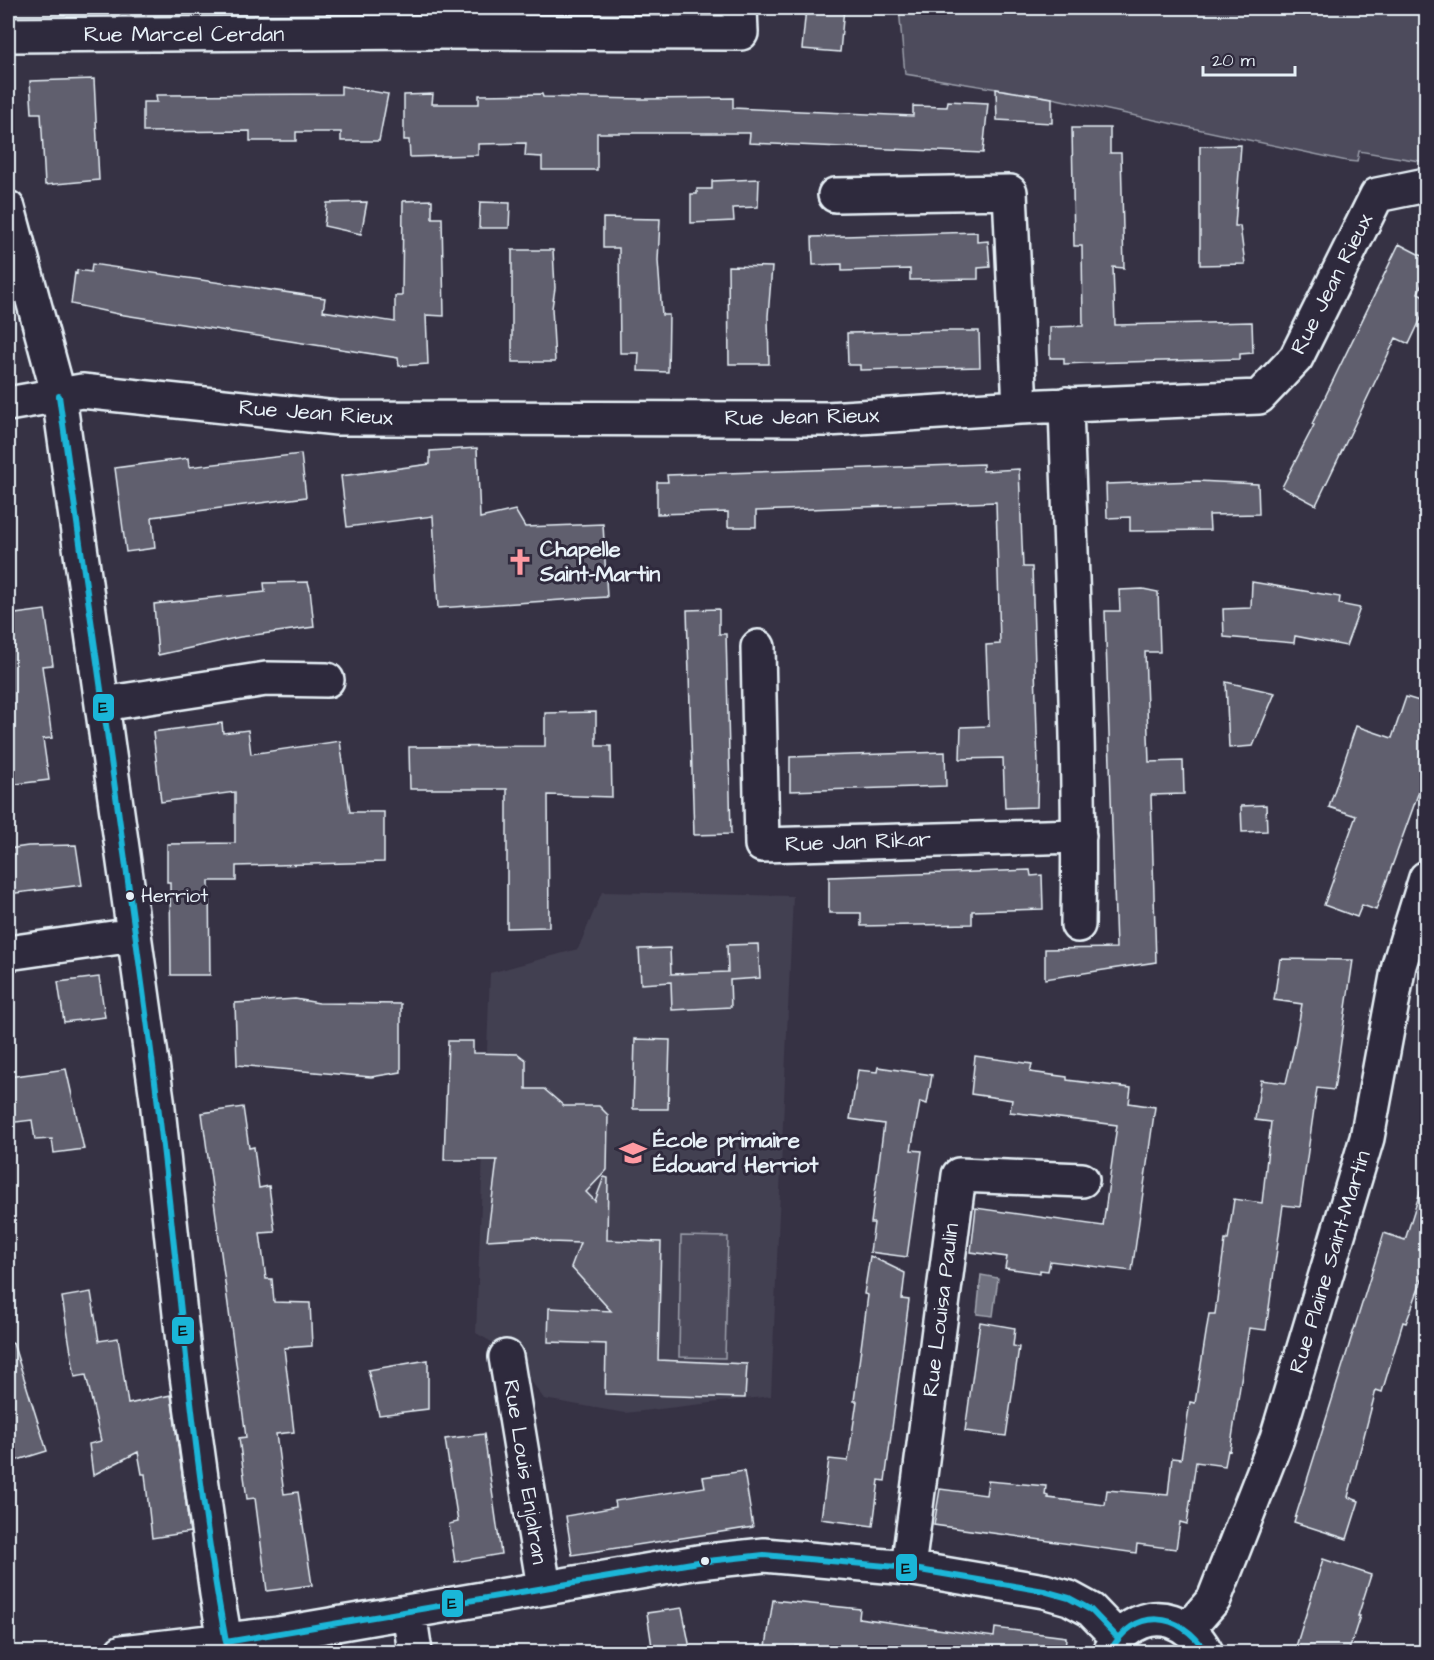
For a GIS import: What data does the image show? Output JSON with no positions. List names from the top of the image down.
{
  "streets": {
    "street": [
      "Rue Marcel Cerdan",
      "Rue Jean Rieux",
      "Rue Jan Rikar",
      "Rue Plaine Saint-Martin",
      "Rue Louisa Paulin",
      "Rue Louis Enjalran"
    ]
  },
  "places": {
    "church": ["Chapelle Saint-Martin"],
    "other": ["Herriot"],
    "school or university": ["École primaire Édouard Herriot"]
  },
  "lines": ["transit line E"],
  "scale_bar": "20 m"
}
